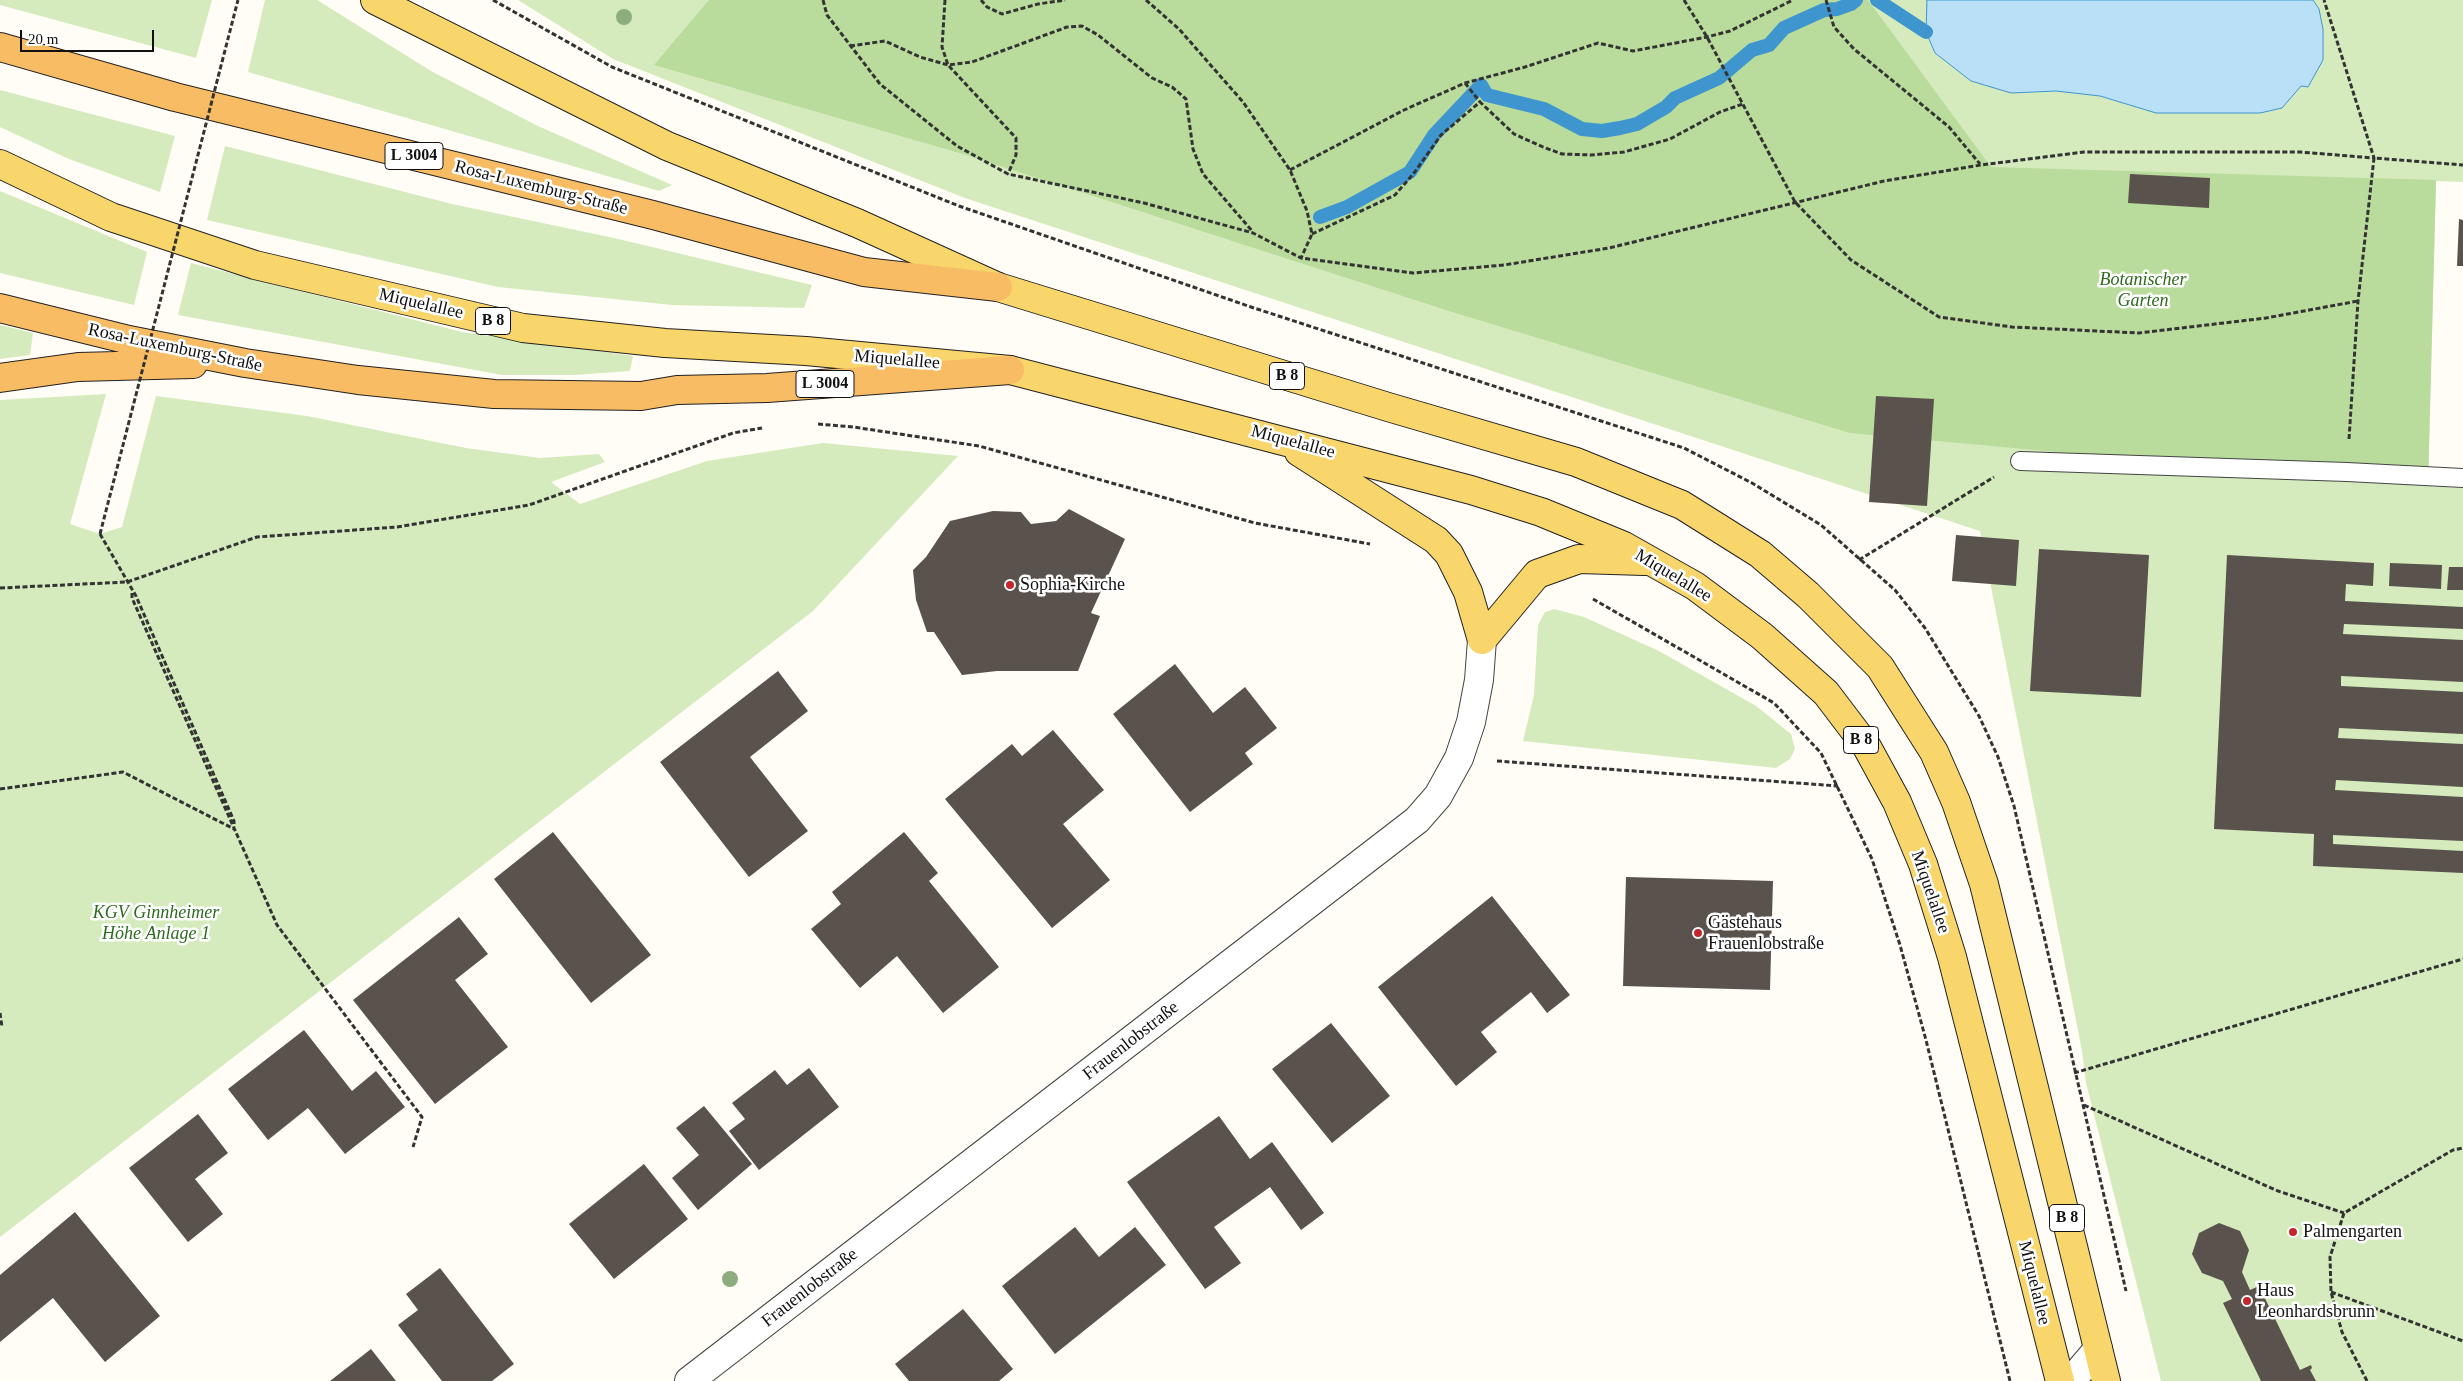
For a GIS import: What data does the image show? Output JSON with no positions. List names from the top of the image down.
{
  "streets": {
    "highway": ["L 3004", "Rosa-Luxemburg-Straße"],
    "main road": ["Miquelallee", "B 8"],
    "street": ["Frauenlobstraße"]
  },
  "crossings": [
    ["Rosa-Luxemburg-Straße", "Miquelallee"],
    ["Rosa-Luxemburg-Straße", "B 8"]
  ],
  "parks": ["Botanischer Garten", "KGV Ginnheimer Höhe Anlage 1"],
  "places": [
    "Sophia-Kirche",
    "Gästehaus Frauenlobstraße",
    "Palmengarten",
    "Haus Leonhardsbrunn"
  ],
  "scale_bar": "20 m"
}
